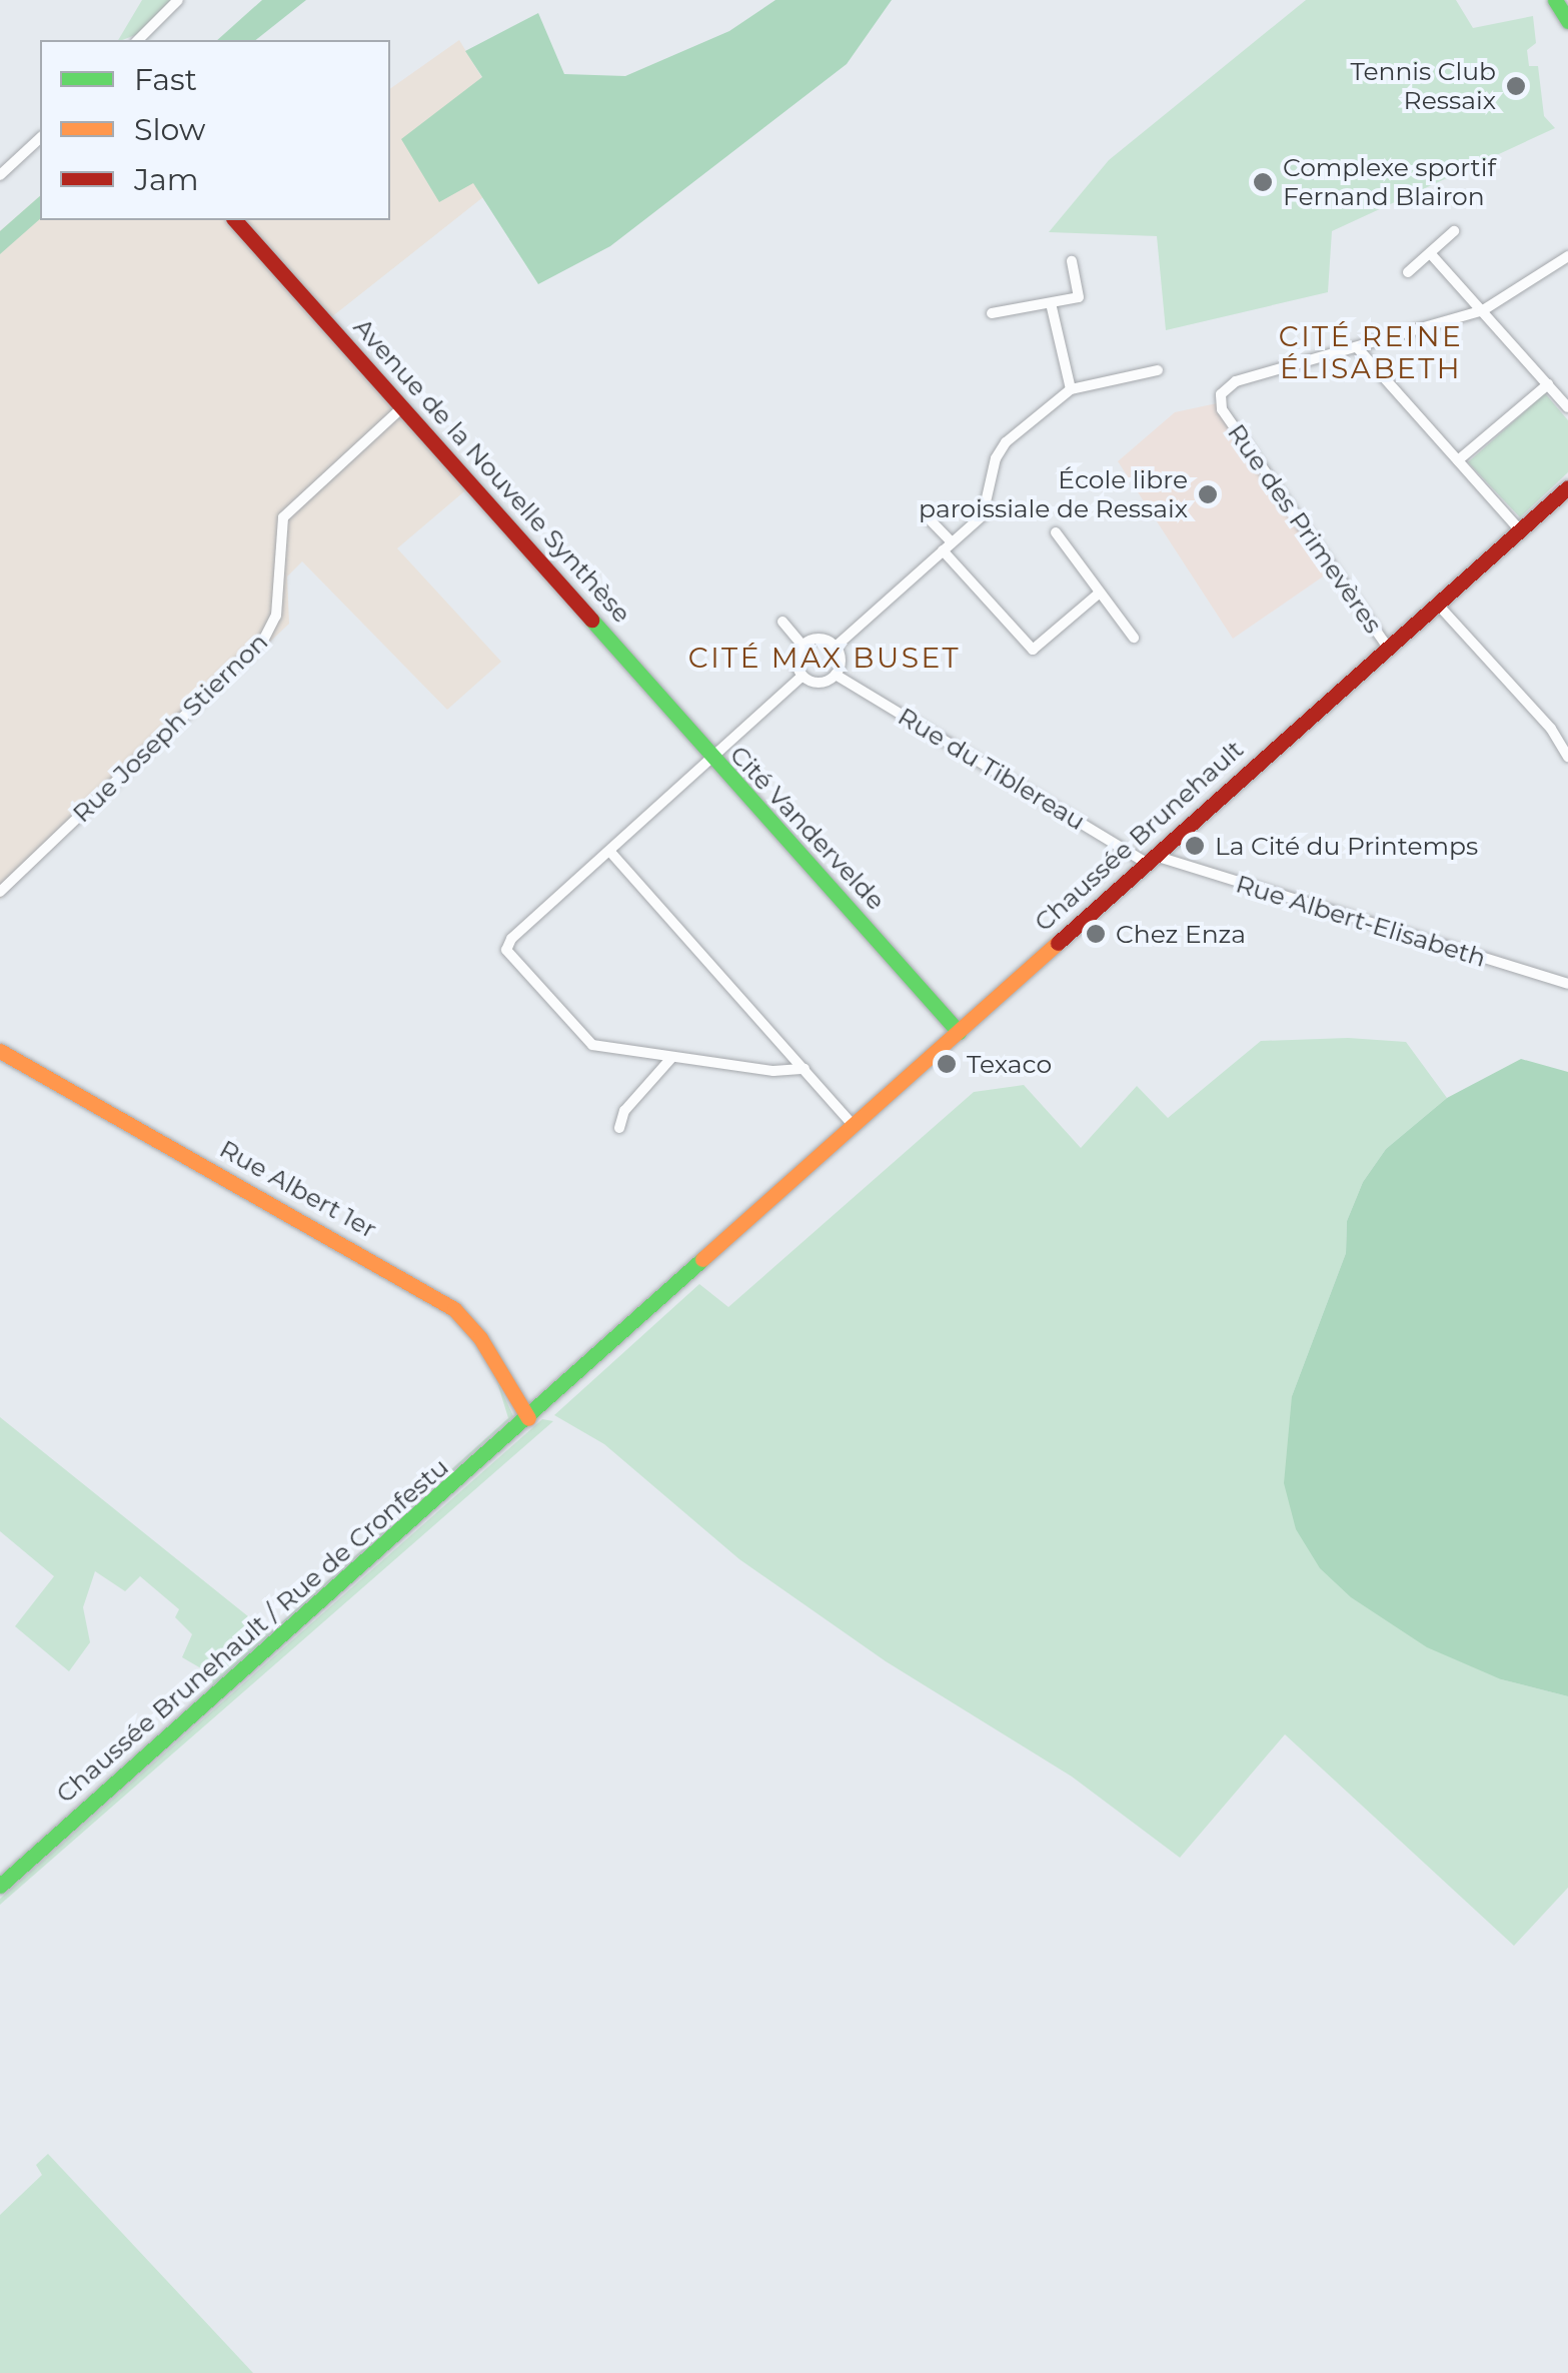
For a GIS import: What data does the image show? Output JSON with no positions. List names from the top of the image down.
{
  "streets": {
    "main road": [
      "Avenue de la Nouvelle Synthèse",
      "Cité Vandervelde",
      "Chaussée Brunehault",
      "Rue Albert 1er",
      "Chaussée Brunehault / Rue de Cronfestu"
    ],
    "street": [
      "Rue des Primevères",
      "Rue Joseph Stiernon",
      "Rue du Tiblereau",
      "Rue Albert-Elisabeth"
    ]
  },
  "crossings": [
    ["Avenue de la Nouvelle Synthèse", "Rue Joseph Stiernon"],
    ["Avenue de la Nouvelle Synthèse", "Cité Vandervelde"],
    ["Rue des Primevères", "Chaussée Brunehault"],
    ["Rue du Tiblereau", "Chaussée Brunehault"],
    ["Rue du Tiblereau", "Rue Albert-Elisabeth"],
    ["Cité Vandervelde", "Chaussée Brunehault"],
    ["Chaussée Brunehault", "Rue Albert-Elisabeth"],
    ["Chaussée Brunehault", "Rue Albert 1er"],
    ["Chaussée Brunehault", "Chaussée Brunehault / Rue de Cronfestu"],
    ["Rue Albert 1er", "Chaussée Brunehault / Rue de Cronfestu"]
  ],
  "districts": ["CITÉ REINE ÉLISABETH", "CITÉ MAX BUSET"],
  "places": [
    "Tennis Club Ressaix",
    "Complexe sportif Fernand Blairon",
    "École libre paroissiale de Ressaix",
    "La Cité du Printemps",
    "Chez Enza",
    "Texaco"
  ],
  "legend": ["Fast", "Slow", "Jam"]
}
